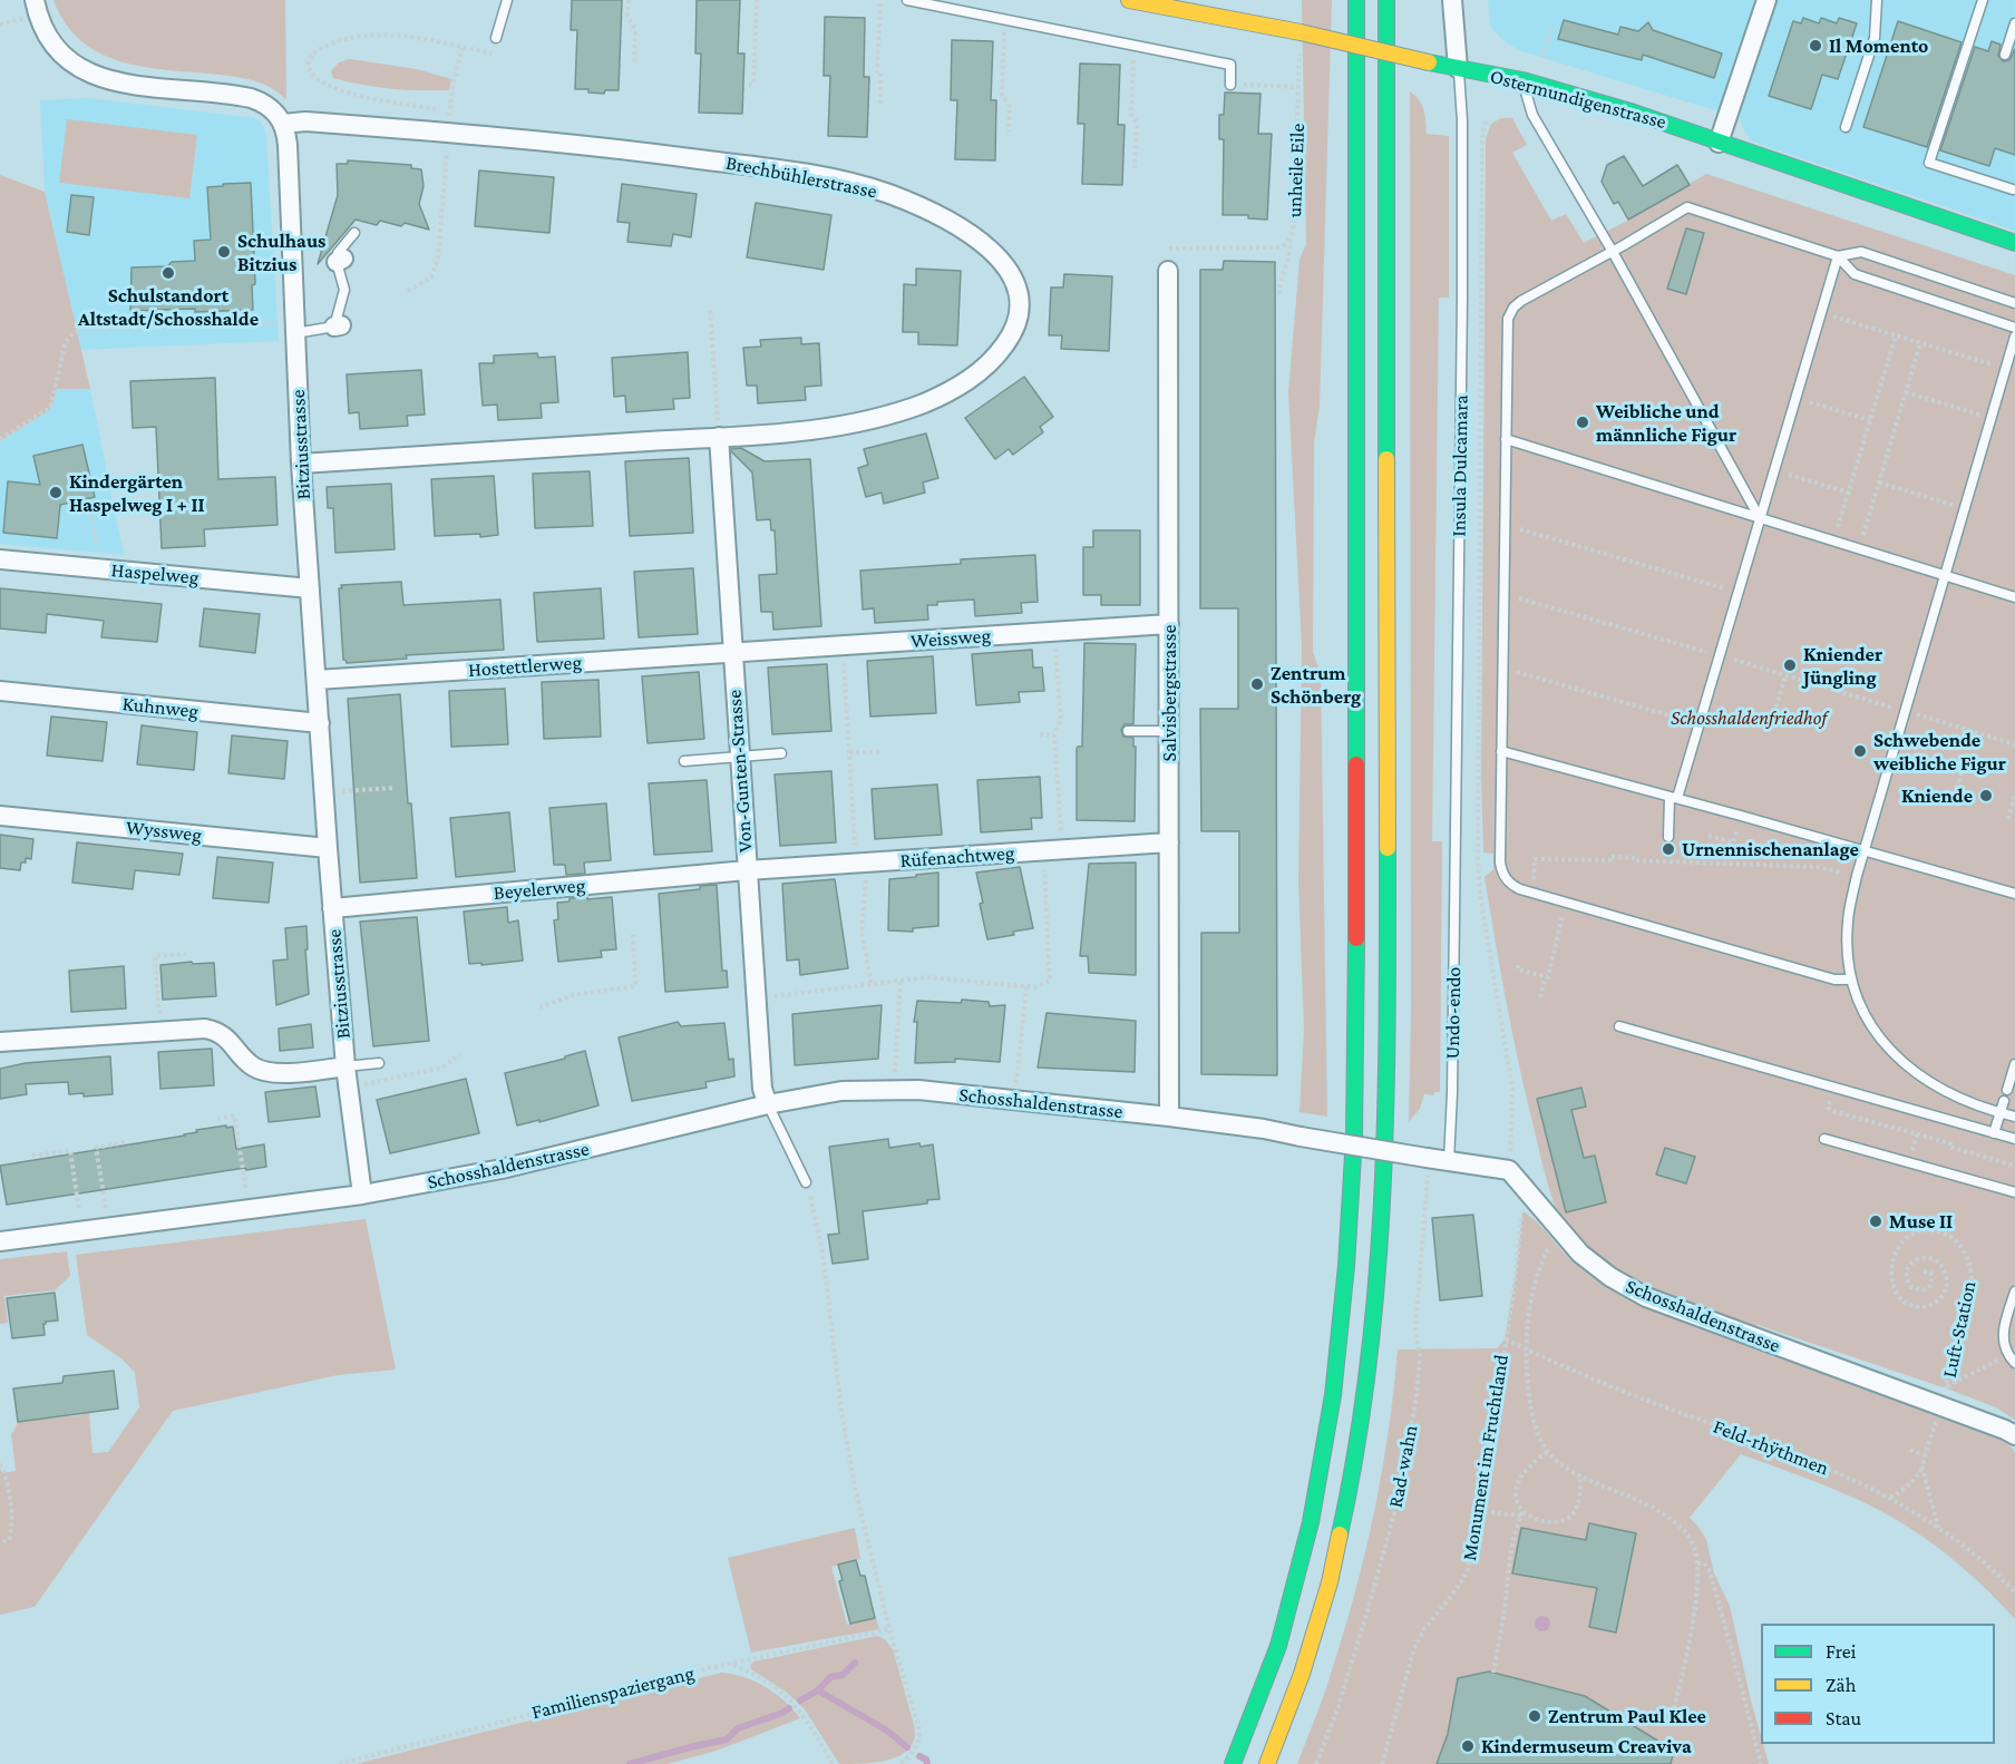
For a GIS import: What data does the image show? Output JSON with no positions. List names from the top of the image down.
{
  "streets": {
    "main road": ["Ostermundigenstrasse"],
    "street": [
      "Brechbühlerstrasse",
      "Bitziusstrasse",
      "Haspelweg",
      "Weissweg",
      "Hostettlerweg",
      "Salvisbergstrasse",
      "Kuhnweg",
      "Von-Gunten-Strasse",
      "Wyssweg",
      "Rüfenachtweg",
      "Beyelerweg",
      "Schosshaldenstrasse"
    ],
    "lane": ["Insula Dulcamara", "Undo-endo"],
    "path": [
      "unheile Eile",
      "Luft-Station",
      "Feld-rhÿthmen",
      "Monument im Fruchtland",
      "Rad-wahn",
      "Familienspaziergang"
    ]
  },
  "crossings": [
    ["Ostermundigenstrasse", "Insula Dulcamara"],
    ["Brechbühlerstrasse", "Bitziusstrasse"],
    ["Brechbühlerstrasse", "Von-Gunten-Strasse"],
    ["Bitziusstrasse", "Haspelweg"],
    ["Bitziusstrasse", "Hostettlerweg"],
    ["Bitziusstrasse", "Kuhnweg"],
    ["Bitziusstrasse", "Wyssweg"],
    ["Bitziusstrasse", "Beyelerweg"],
    ["Bitziusstrasse", "Schosshaldenstrasse"],
    ["Insula Dulcamara", "Undo-endo"],
    ["Weissweg", "Hostettlerweg"],
    ["Weissweg", "Salvisbergstrasse"],
    ["Weissweg", "Von-Gunten-Strasse"],
    ["Hostettlerweg", "Von-Gunten-Strasse"],
    ["Salvisbergstrasse", "Rüfenachtweg"],
    ["Salvisbergstrasse", "Schosshaldenstrasse"],
    ["Von-Gunten-Strasse", "Rüfenachtweg"],
    ["Von-Gunten-Strasse", "Beyelerweg"],
    ["Von-Gunten-Strasse", "Schosshaldenstrasse"],
    ["Rüfenachtweg", "Beyelerweg"],
    ["Undo-endo", "Schosshaldenstrasse"],
    ["Schosshaldenstrasse", "Luft-Station"],
    ["Schosshaldenstrasse", "Rad-wahn"],
    ["Feld-rhÿthmen", "Monument im Fruchtland"]
  ],
  "parks": ["Schosshaldenfriedhof"],
  "places": [
    "Il Momento",
    "Schulhaus Bitzius",
    "Schulstandort Altstadt/Schosshalde",
    "Weibliche und männliche Figur",
    "Kindergärten Haspelweg I + II",
    "Kniender Jüngling",
    "Zentrum Schönberg",
    "Schwebende weibliche Figur",
    "Kniende",
    "Urnennischenanlage",
    "Muse II",
    "Zentrum Paul Klee",
    "Kindermuseum Creaviva"
  ],
  "legend": ["Frei", "Zäh", "Stau"]
}
